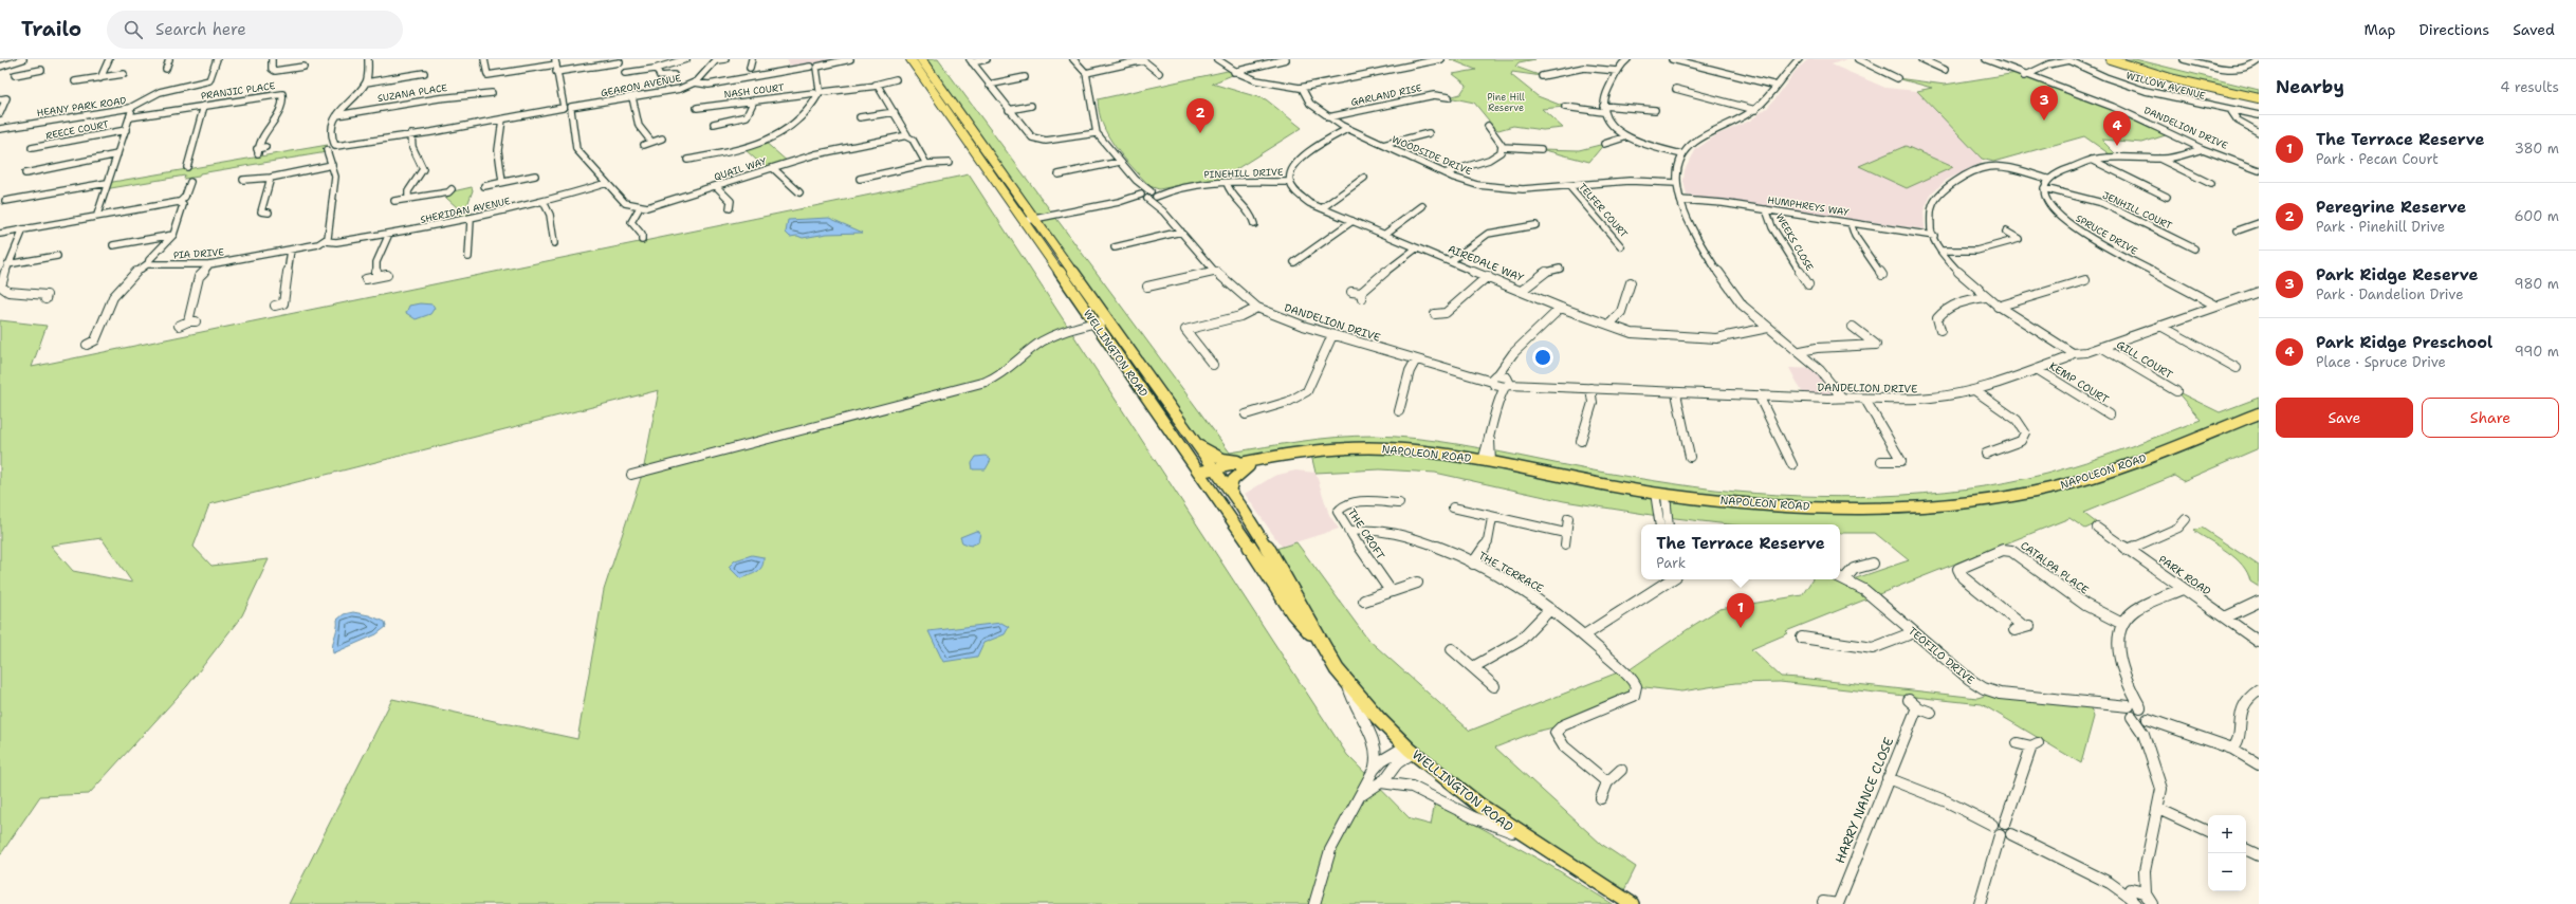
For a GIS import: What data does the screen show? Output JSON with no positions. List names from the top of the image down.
{
  "streets": {
    "main road": ["WELLINGTON ROAD", "NAPOLEON ROAD"],
    "street": [
      "GEARON AVENUE",
      "WILLOW AVENUE",
      "PRANJIC PLACE",
      "NASH COURT",
      "SUZANA PLACE",
      "GARLAND RISE",
      "HEANY PARK ROAD",
      "DANDELION DRIVE",
      "REECE COURT",
      "WOODSIDE DRIVE",
      "QUAIL WAY",
      "PINEHILL DRIVE",
      "HUMPHREYS WAY",
      "SHERIDAN AVENUE",
      "TELFER COURT",
      "JENHILL COURT",
      "SPRUCE DRIVE",
      "WEEKS CLOSE",
      "PIA DRIVE",
      "AIREDALE WAY",
      "GILL COURT",
      "KEMP COURT",
      "THE CROFT",
      "CATALPA PLACE",
      "THE TERRACE",
      "PARK ROAD",
      "TEOFILO DRIVE",
      "HARRY NANCE CLOSE"
    ]
  },
  "crossings": [
    ["WILLOW AVENUE", "DANDELION DRIVE"],
    ["PRANJIC PLACE", "HEANY PARK ROAD"],
    ["GARLAND RISE", "WOODSIDE DRIVE"],
    ["HEANY PARK ROAD", "REECE COURT"],
    ["DANDELION DRIVE", "PINEHILL DRIVE"],
    ["DANDELION DRIVE", "SPRUCE DRIVE"],
    ["DANDELION DRIVE", "GILL COURT"],
    ["DANDELION DRIVE", "KEMP COURT"],
    ["WOODSIDE DRIVE", "TELFER COURT"],
    ["PINEHILL DRIVE", "AIREDALE WAY"],
    ["HUMPHREYS WAY", "WEEKS CLOSE"],
    ["SHERIDAN AVENUE", "PIA DRIVE"],
    ["JENHILL COURT", "SPRUCE DRIVE"],
    ["WELLINGTON ROAD", "NAPOLEON ROAD"],
    ["THE CROFT", "THE TERRACE"]
  ],
  "parks": ["Pine Hill Reserve"],
  "page": {
    "header": "Trailo",
    "search": "Search here",
    "nav": ["Map", "Directions", "Saved"],
    "heading": ["Nearby", "4 results"],
    "pins": [
      "3",
      "2",
      "4",
      "1"
    ],
    "list": [
      {
        "mark": "1",
        "name": "The Terrace Reserve",
        "note": "Park · Pecan Court",
        "value": "380 m"
      },
      {
        "mark": "2",
        "name": "Peregrine Reserve",
        "note": "Park · Pinehill Drive",
        "value": "600 m"
      },
      {
        "mark": "3",
        "name": "Park Ridge Reserve",
        "note": "Park · Dandelion Drive",
        "value": "980 m"
      },
      {
        "mark": "4",
        "name": "Park Ridge Preschool",
        "note": "Place · Spruce Drive",
        "value": "990 m"
      }
    ],
    "buttons": ["Save", "Share"],
    "popup": ["The Terrace Reserve", "Park"],
    "map_buttons": ["+", "−"]
  }
}
